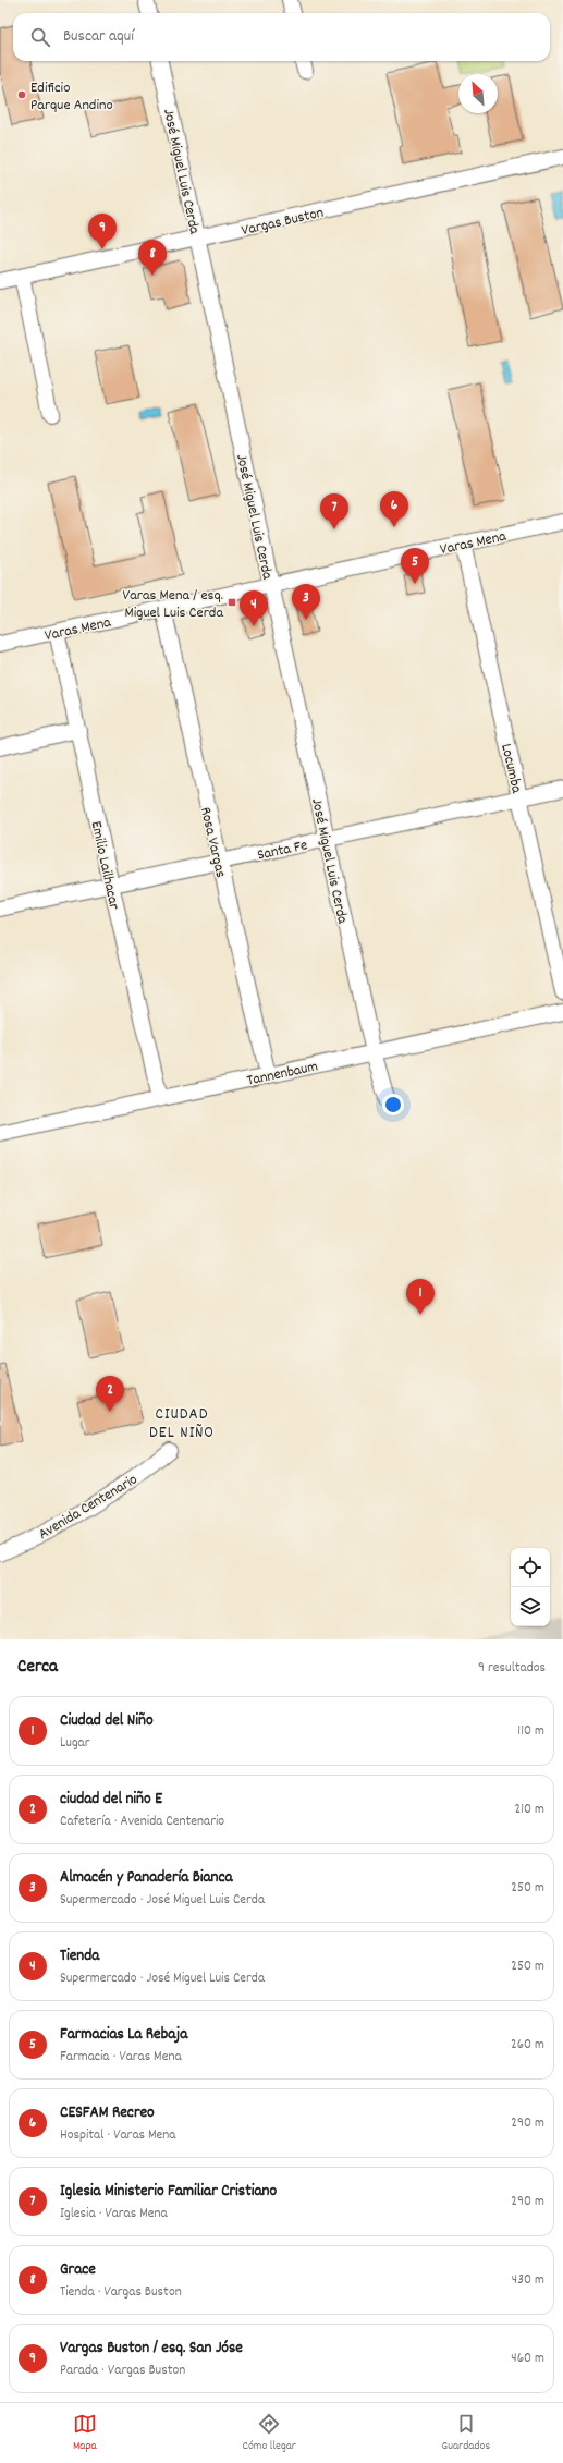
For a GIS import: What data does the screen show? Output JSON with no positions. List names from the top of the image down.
{
  "streets": {
    "street": [
      "José Miguel Luis Cerda",
      "Vargas Buston",
      "Varas Mena",
      "Locumba",
      "Rosa Vargas",
      "Santa Fe",
      "Emilio Lailhacar",
      "Tannenbaum",
      "Avenida Centenario"
    ]
  },
  "crossings": [
    ["José Miguel Luis Cerda", "Vargas Buston"],
    ["José Miguel Luis Cerda", "Varas Mena"],
    ["José Miguel Luis Cerda", "Santa Fe"],
    ["José Miguel Luis Cerda", "Tannenbaum"],
    ["Varas Mena", "Locumba"],
    ["Varas Mena", "Rosa Vargas"],
    ["Varas Mena", "Emilio Lailhacar"],
    ["Locumba", "Santa Fe"],
    ["Rosa Vargas", "Santa Fe"],
    ["Rosa Vargas", "Tannenbaum"],
    ["Santa Fe", "Emilio Lailhacar"],
    ["Emilio Lailhacar", "Tannenbaum"]
  ],
  "districts": ["CIUDAD DEL NIÑO"],
  "places": {
    "other": ["Edificio Parque Andino"],
    "transit": ["Varas Mena / esq. Miguel Luis Cerda"]
  },
  "north": "top left",
  "page": {
    "search": "Buscar aquí",
    "pins": [
      "9",
      "8",
      "6",
      "7",
      "5",
      "3",
      "4",
      "1",
      "2"
    ],
    "heading": ["Cerca", "9 resultados"],
    "list": [
      {
        "mark": "1",
        "name": "Ciudad del Niño",
        "note": "Lugar",
        "value": "110 m"
      },
      {
        "mark": "2",
        "name": "ciudad del niño E",
        "note": "Cafetería · Avenida Centenario",
        "value": "210 m"
      },
      {
        "mark": "3",
        "name": "Almacén y Panadería Bianca",
        "note": "Supermercado · José Miguel Luis Cerda",
        "value": "250 m"
      },
      {
        "mark": "4",
        "name": "Tienda",
        "note": "Supermercado · José Miguel Luis Cerda",
        "value": "250 m"
      },
      {
        "mark": "5",
        "name": "Farmacias La Rebaja",
        "note": "Farmacia · Varas Mena",
        "value": "260 m"
      },
      {
        "mark": "6",
        "name": "CESFAM Recreo",
        "note": "Hospital · Varas Mena",
        "value": "290 m"
      },
      {
        "mark": "7",
        "name": "Iglesia Ministerio Familiar Cristiano",
        "note": "Iglesia · Varas Mena",
        "value": "290 m"
      },
      {
        "mark": "8",
        "name": "Grace",
        "note": "Tienda · Vargas Buston",
        "value": "430 m"
      },
      {
        "mark": "9",
        "name": "Vargas Buston / esq. San Jóse",
        "note": "Parada · Vargas Buston",
        "value": "460 m"
      }
    ],
    "nav": ["Mapa", "Cómo llegar", "Guardados"]
  }
}
